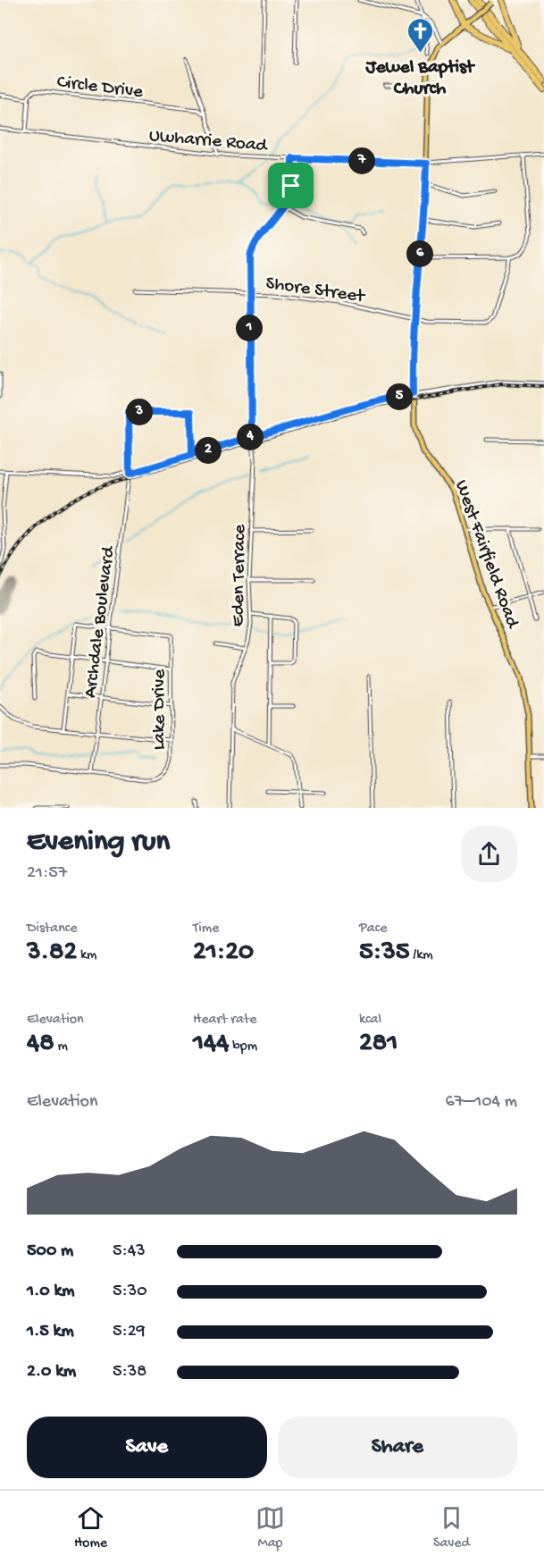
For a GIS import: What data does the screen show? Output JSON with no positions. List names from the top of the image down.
{
  "streets": {
    "main road": ["West Fairfield Road"],
    "street": [
      "Circle Drive",
      "Uwharrie Road",
      "Shore Street",
      "Eden Terrace",
      "Archdale Boulevard",
      "Lake Drive"
    ]
  },
  "crossings": [
    ["Uwharrie Road", "West Fairfield Road"],
    ["Shore Street", "West Fairfield Road"],
    ["Shore Street", "Eden Terrace"],
    ["Archdale Boulevard", "Lake Drive"]
  ],
  "places": {
    "church": ["Jewel Baptist Church"]
  },
  "page": {
    "pins": [
      "7",
      "6",
      "1",
      "5",
      "3",
      "4",
      "2"
    ],
    "heading": ["Evening run", "21:57"],
    "stats": [
      ["Distance", "3.82 km"],
      ["Time", "21:20"],
      ["Pace", "5:35 /km"],
      ["Elevation", "48 m"],
      ["Heart rate", "144 bpm"],
      ["kcal", "281"]
    ],
    "chart": ["Elevation", "67–104 m"],
    "list": [
      {
        "name": "500 m",
        "note": "5:43"
      },
      {
        "name": "1.0 km",
        "note": "5:30"
      },
      {
        "name": "1.5 km",
        "note": "5:29"
      },
      {
        "name": "2.0 km",
        "note": "5:38"
      }
    ],
    "buttons": ["Save", "Share"],
    "tabs": ["Home", "Map", "Saved"]
  }
}
